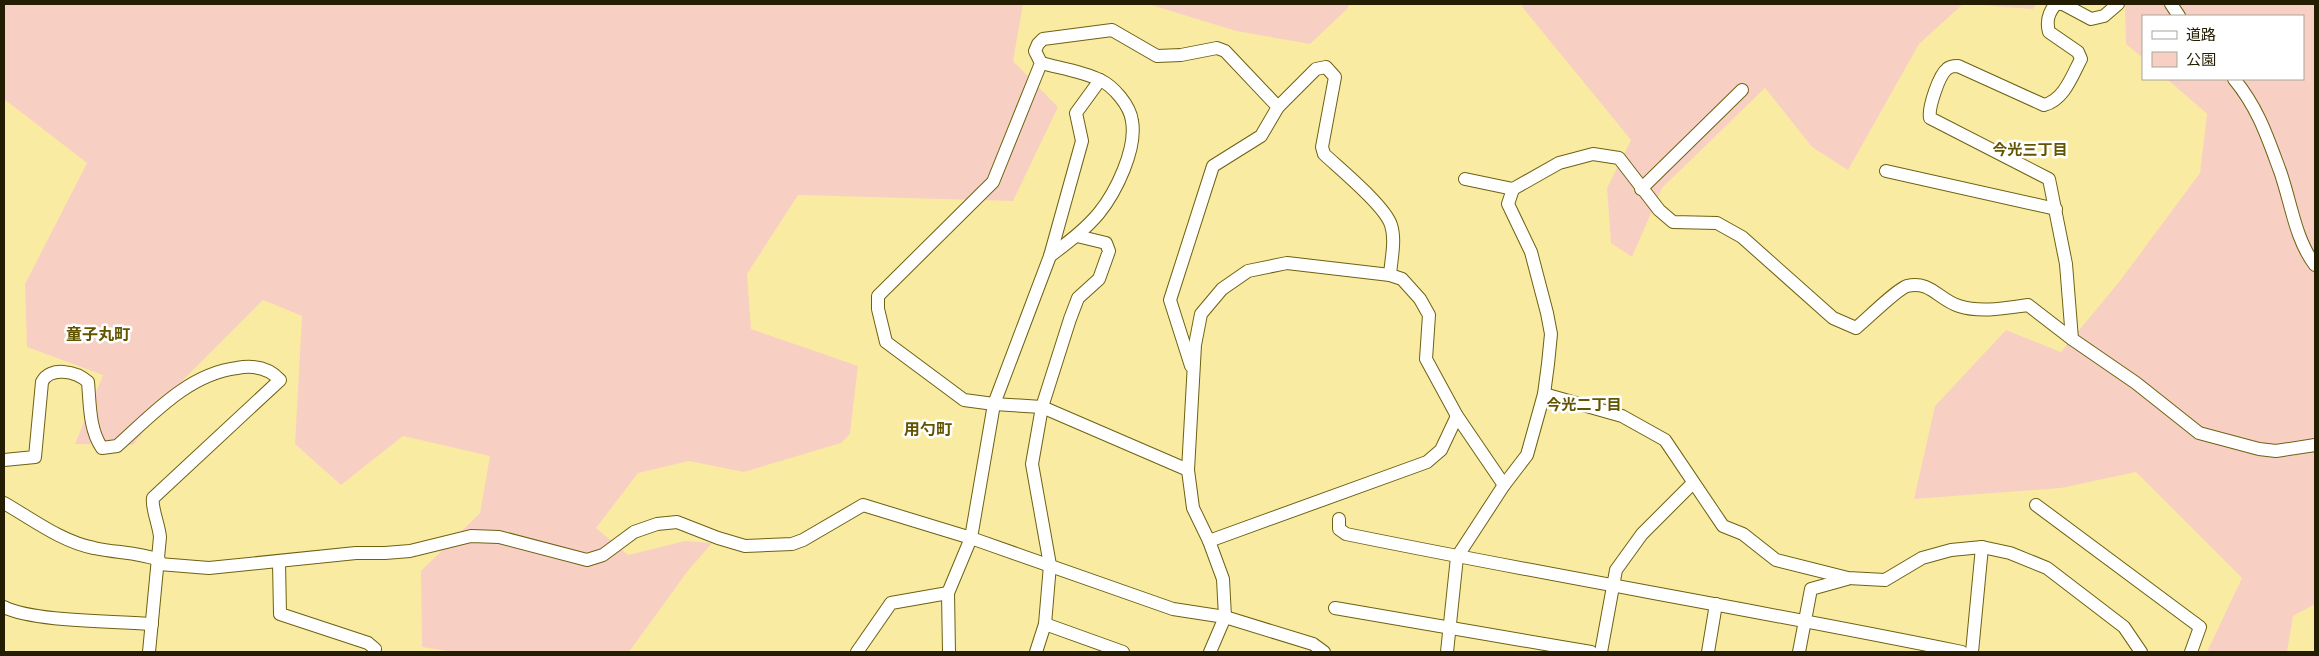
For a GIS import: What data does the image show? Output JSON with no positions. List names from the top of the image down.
{
  "districts": [
    "今光三丁目",
    "童子丸町",
    "今光二丁目",
    "用勺町"
  ],
  "legend": ["道路", "公園"]
}
